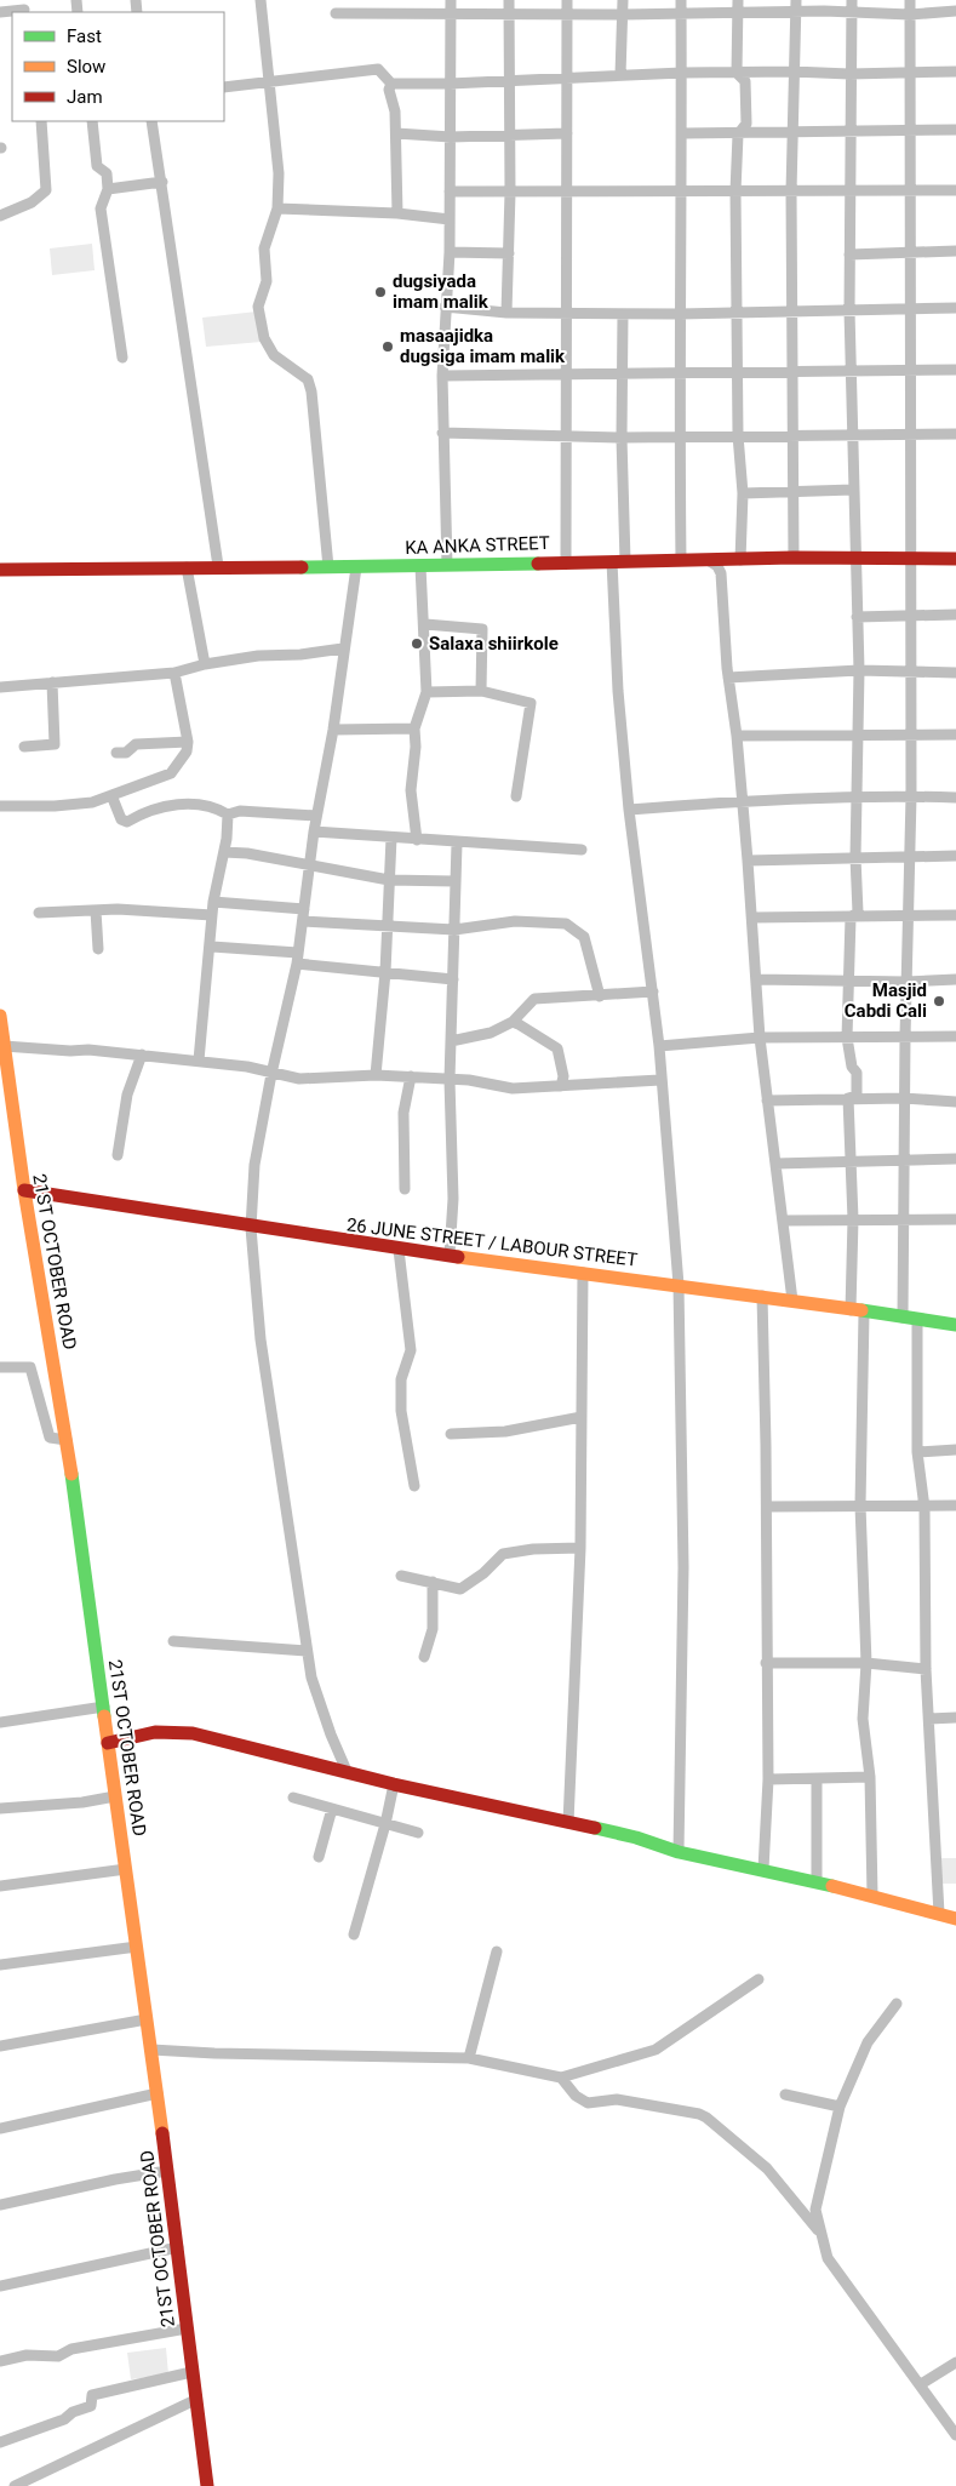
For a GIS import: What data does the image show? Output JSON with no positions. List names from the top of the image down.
{
  "streets": {
    "street": ["KA ANKA STREET", "26 JUNE STREET / LABOUR STREET", "21ST OCTOBER ROAD"]
  },
  "crossings": [
    ["26 JUNE STREET / LABOUR STREET", "21ST OCTOBER ROAD"]
  ],
  "places": [
    "dugsiyada imam malik",
    "masaajidka dugsiga imam malik",
    "Salaxa shiirkole",
    "Masjid Cabdi Cali"
  ],
  "legend": ["Fast", "Slow", "Jam"]
}
